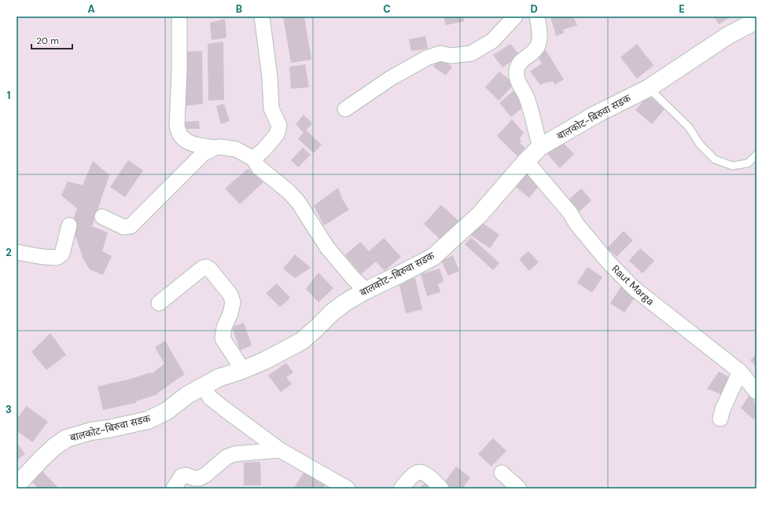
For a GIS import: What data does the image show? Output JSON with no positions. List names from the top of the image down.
{
  "streets": {
    "main road": ["बालकोट-बिरुवा सडक"],
    "street": ["Raut Marga"]
  },
  "crossings": [
    ["बालकोट-बिरुवा सडक", "Raut Marga"]
  ],
  "scale_bar": "20 m",
  "grid": {
    "columns": [
      "A",
      "B",
      "C",
      "D",
      "E"
    ],
    "rows": ["1", "2", "3"]
  }
}
